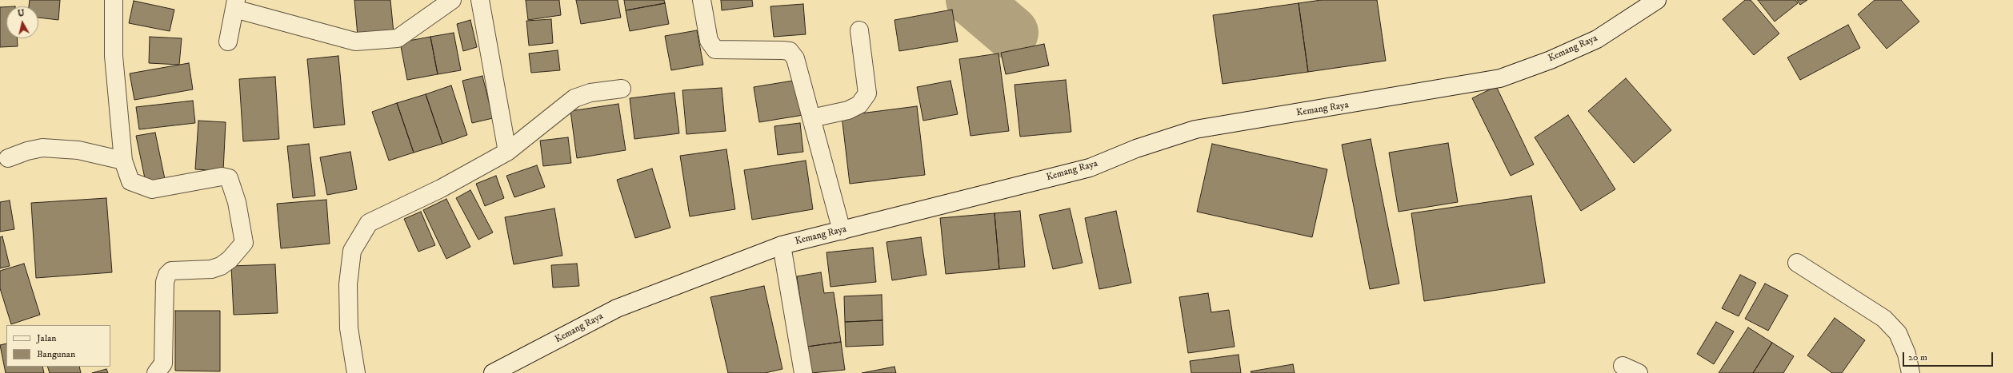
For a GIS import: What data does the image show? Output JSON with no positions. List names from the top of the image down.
{
  "streets": {
    "street": ["Kemang Raya"]
  },
  "legend": ["Jalan", "Bangunan"],
  "scale_bar": "20 m",
  "north": "top"
}
